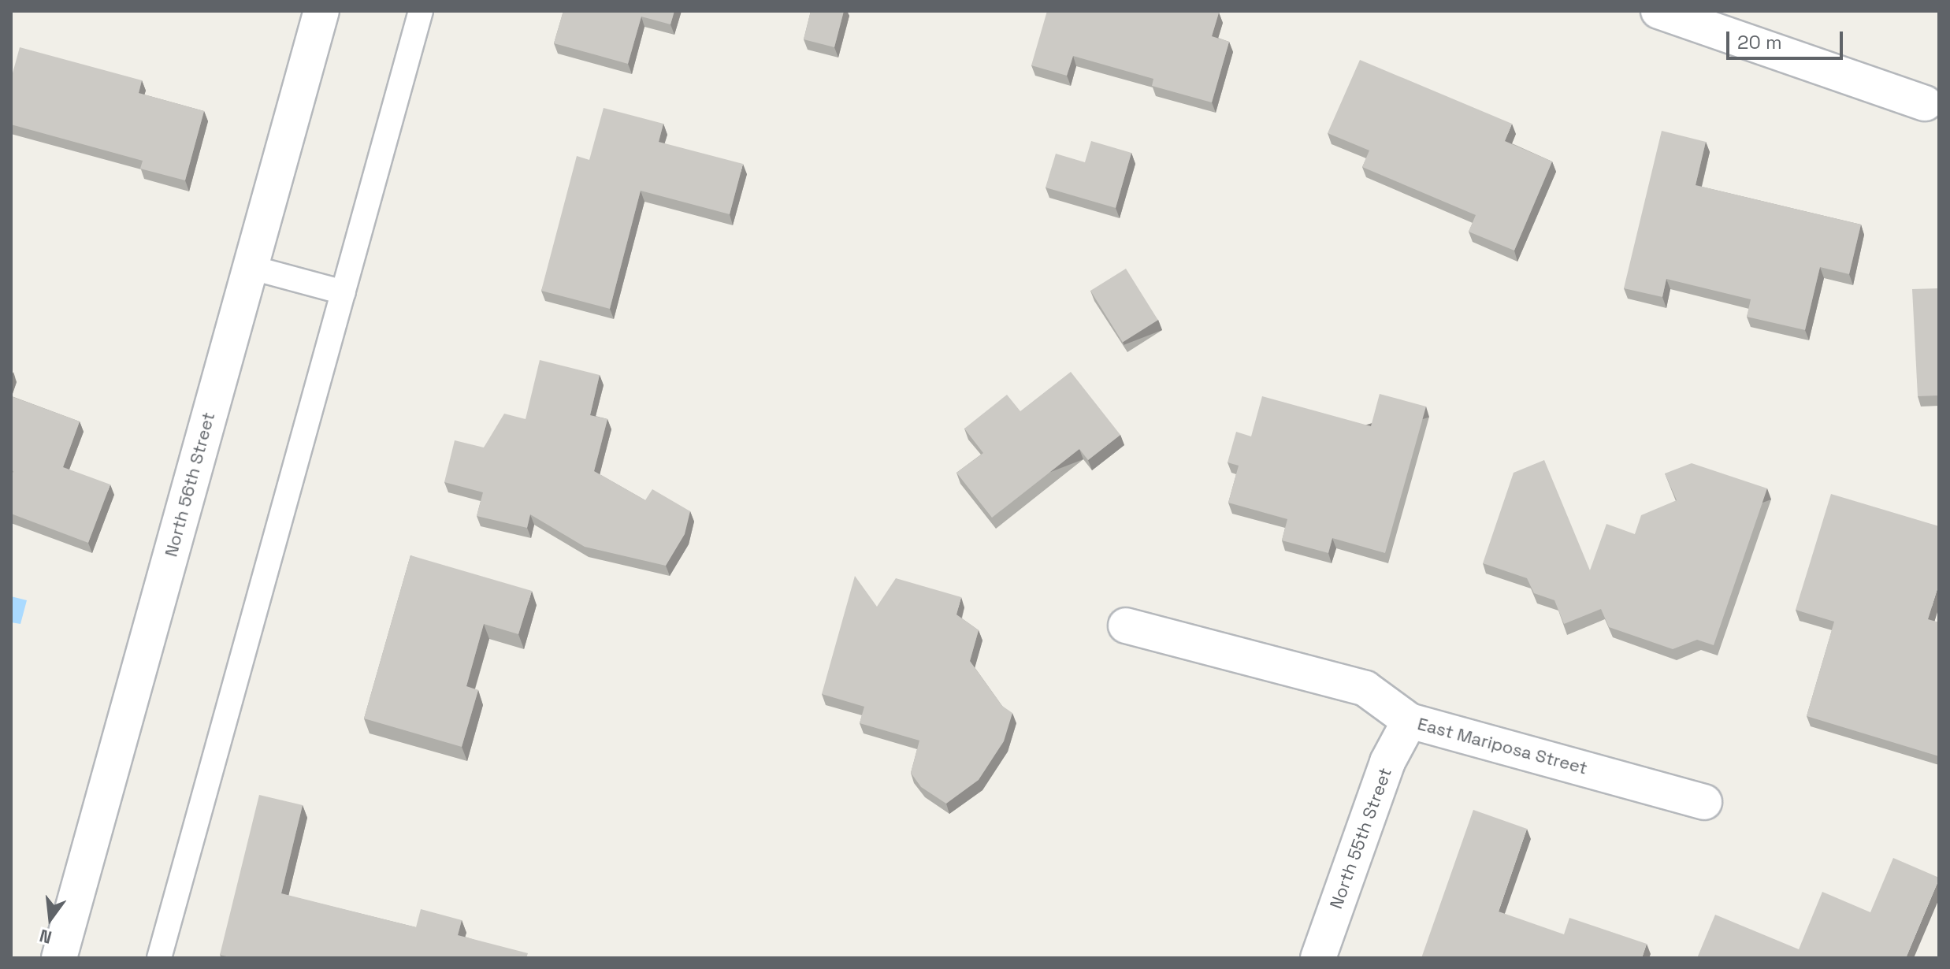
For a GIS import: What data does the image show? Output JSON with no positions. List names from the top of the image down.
{
  "streets": {
    "street": ["North 56th Street", "East Mariposa Street", "North 55th Street"]
  },
  "crossings": [
    ["East Mariposa Street", "North 55th Street"]
  ],
  "scale_bar": "20 m",
  "north": "bottom"
}
